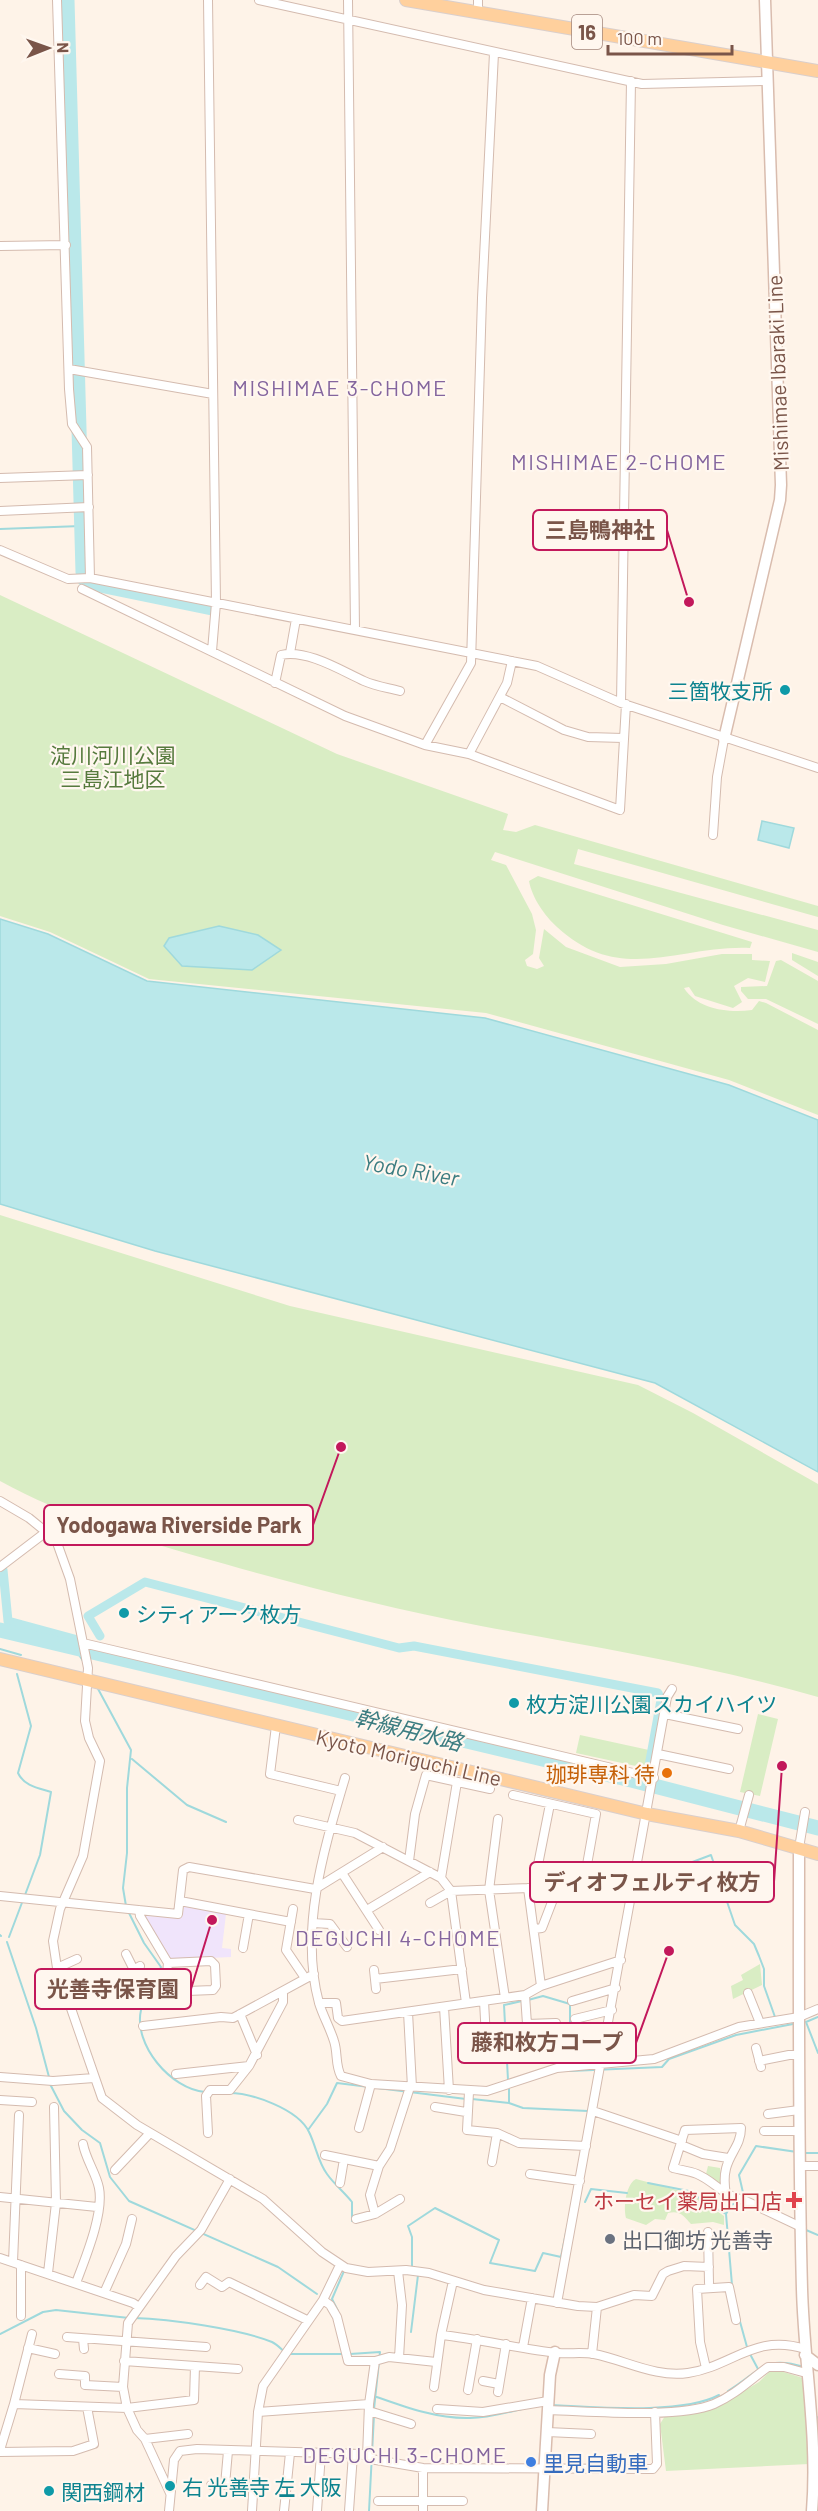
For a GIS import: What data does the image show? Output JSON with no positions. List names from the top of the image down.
{
  "streets": {
    "main road": ["16", "Kyoto Moriguchi Line"],
    "street": ["Mishimae Ibaraki Line"]
  },
  "crossings": [
    ["16", "Mishimae Ibaraki Line"]
  ],
  "districts": [
    "MISHIMAE 3-CHOME",
    "MISHIMAE 2-CHOME",
    "DEGUCHI 4-CHOME",
    "DEGUCHI 3-CHOME"
  ],
  "water": ["Yodo River", "幹線用水路"],
  "parks": ["淀川河川公園 三島江地区"],
  "places": {
    "other": [
      "三島鴨神社",
      "三箇牧支所",
      "Yodogawa Riverside Park",
      "シティアーク枚方",
      "枚方淀川公園スカイハイツ",
      "ディオフェルティ枚方",
      "珈琲専科 待",
      "光善寺保育園",
      "藤和枚方コープ",
      "出口御坊 光善寺",
      "里見自動車",
      "右 光善寺 左 大阪",
      "関西鋼材"
    ],
    "health": ["ホーセイ薬局出口店"]
  },
  "scale_bar": "100 m",
  "north": "right"
}
